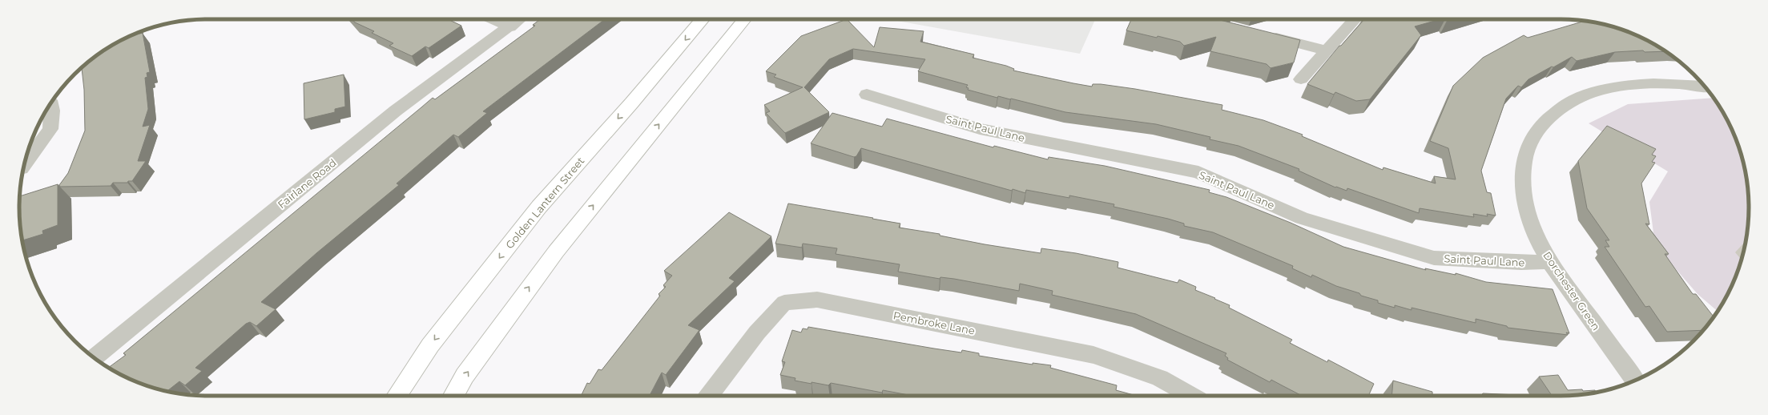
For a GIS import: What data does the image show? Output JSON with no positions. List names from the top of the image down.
{
  "streets": {
    "main road": ["Golden Lantern Street"],
    "street": [
      "Saint Paul Lane",
      "Fairlane Road",
      "Dorchester Green",
      "Pembroke Lane"
    ]
  },
  "crossings": [
    ["Saint Paul Lane", "Dorchester Green"]
  ]
}
